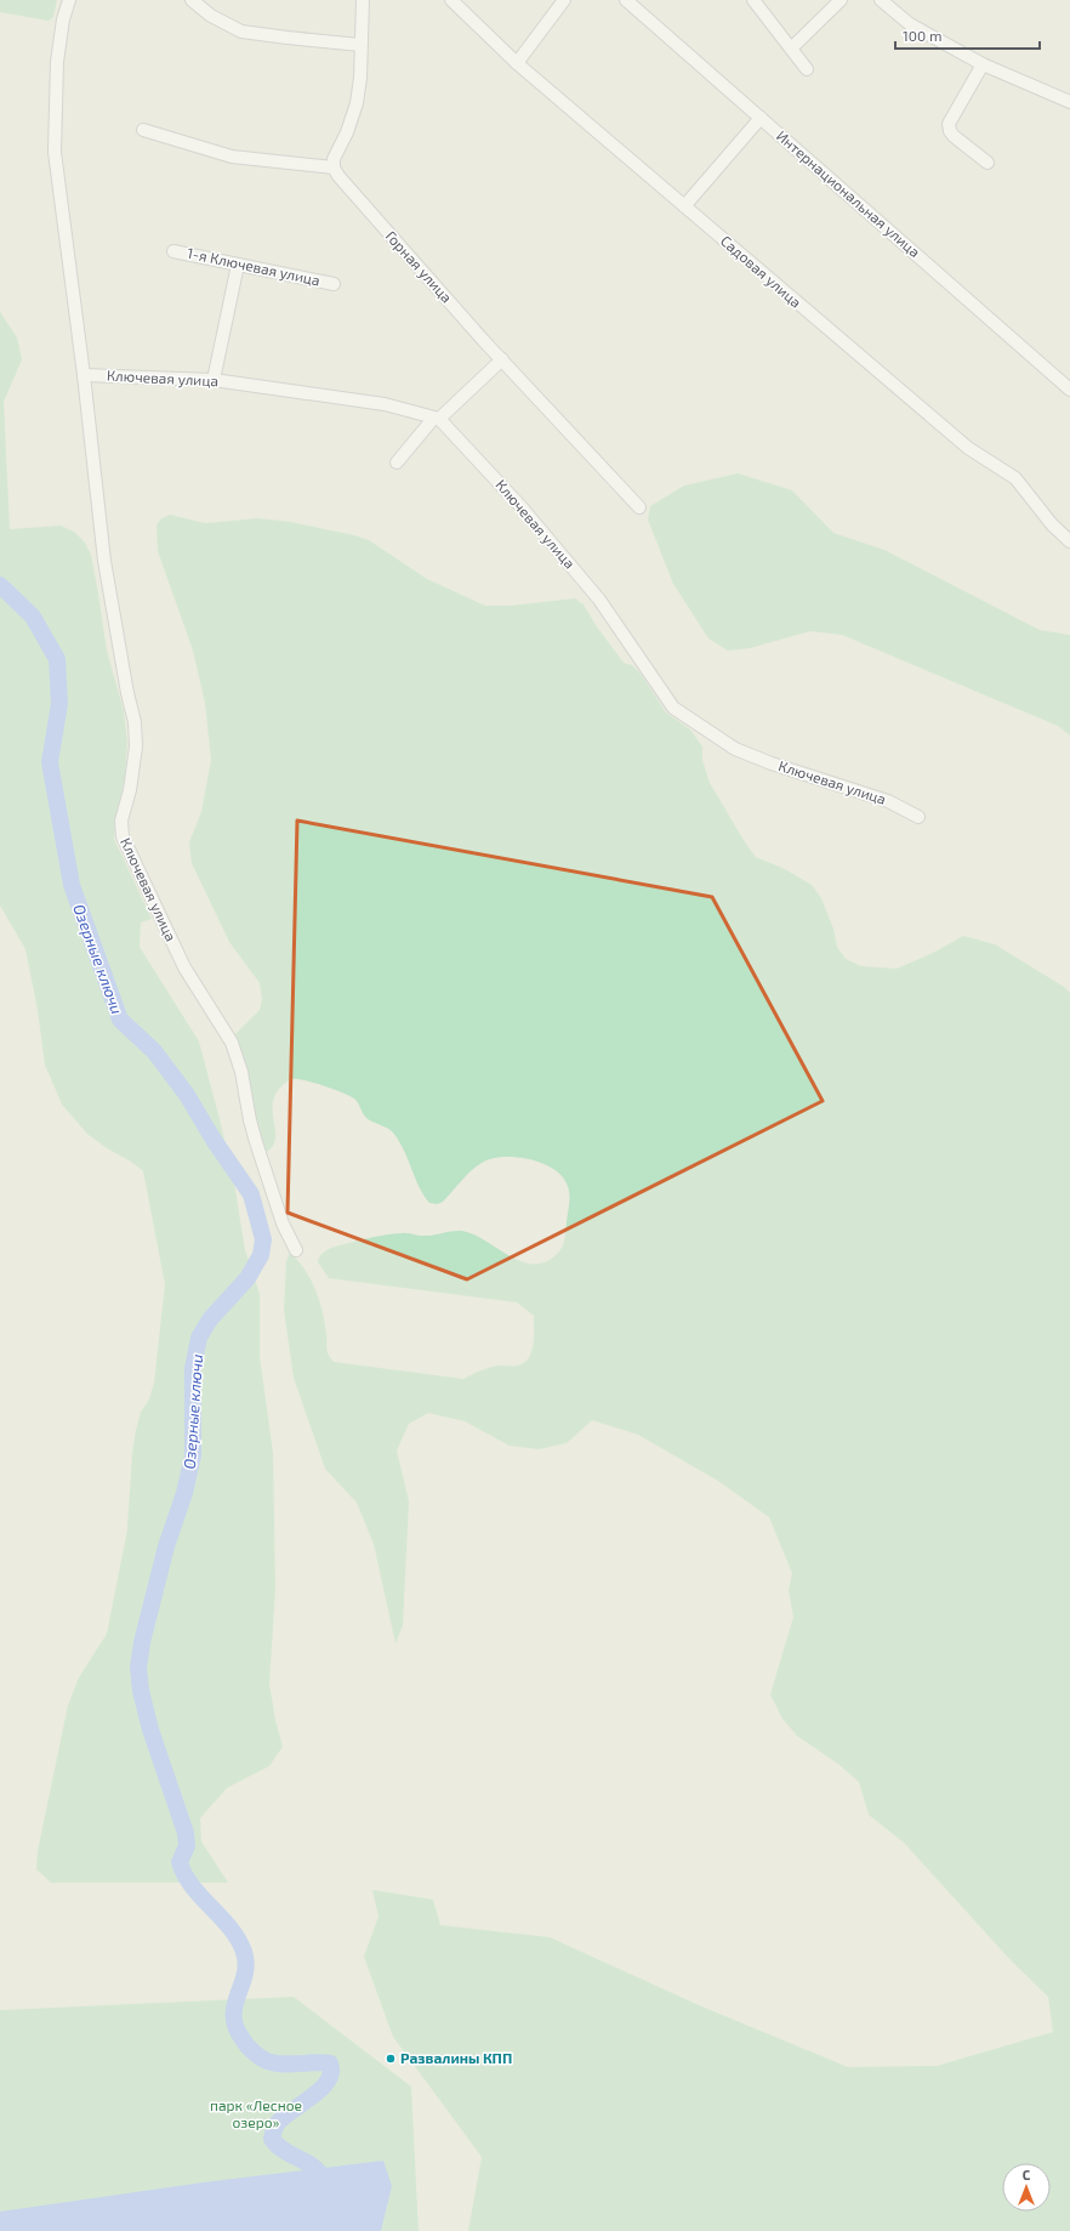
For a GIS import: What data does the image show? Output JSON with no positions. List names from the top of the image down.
{
  "streets": {
    "street": [
      "Интернациональная улица",
      "1-я Ключевая улица",
      "Горная улица",
      "Садовая улица",
      "Ключевая улица"
    ]
  },
  "water": ["Озерные ключи"],
  "parks": ["парк «Лесное озеро»"],
  "places": ["Развалины КПП"],
  "scale_bar": "100 m",
  "north": "top"
}
